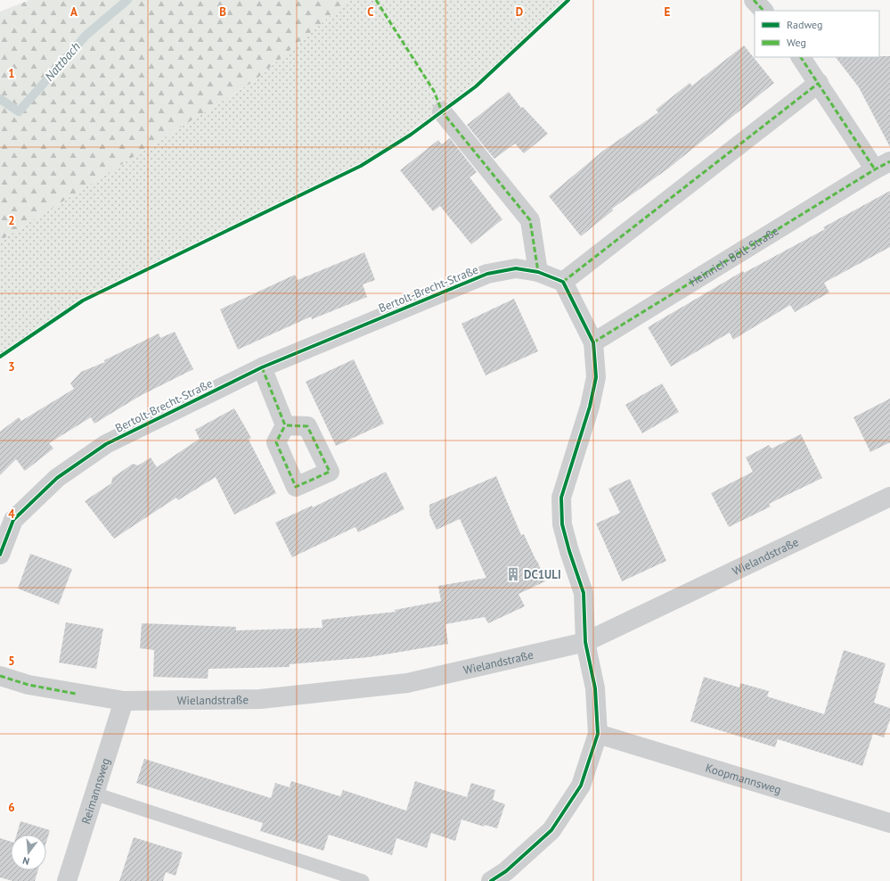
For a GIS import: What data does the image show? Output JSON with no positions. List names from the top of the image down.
{
  "streets": {
    "street": [
      "Heinrich-Böll-Straße",
      "Bertolt-Brecht-Straße",
      "Wielandstraße",
      "Koopmannsweg",
      "Reimannsweg"
    ]
  },
  "crossings": [
    ["Wielandstraße", "Reimannsweg"]
  ],
  "water": ["Nattbach"],
  "places": {
    "building": ["DC1ULI"]
  },
  "legend": ["Radweg", "Weg"],
  "north": "bottom",
  "grid": {
    "columns": [
      "A",
      "B",
      "C",
      "D",
      "E"
    ],
    "rows": [
      "1",
      "2",
      "3",
      "4",
      "5",
      "6"
    ]
  }
}
